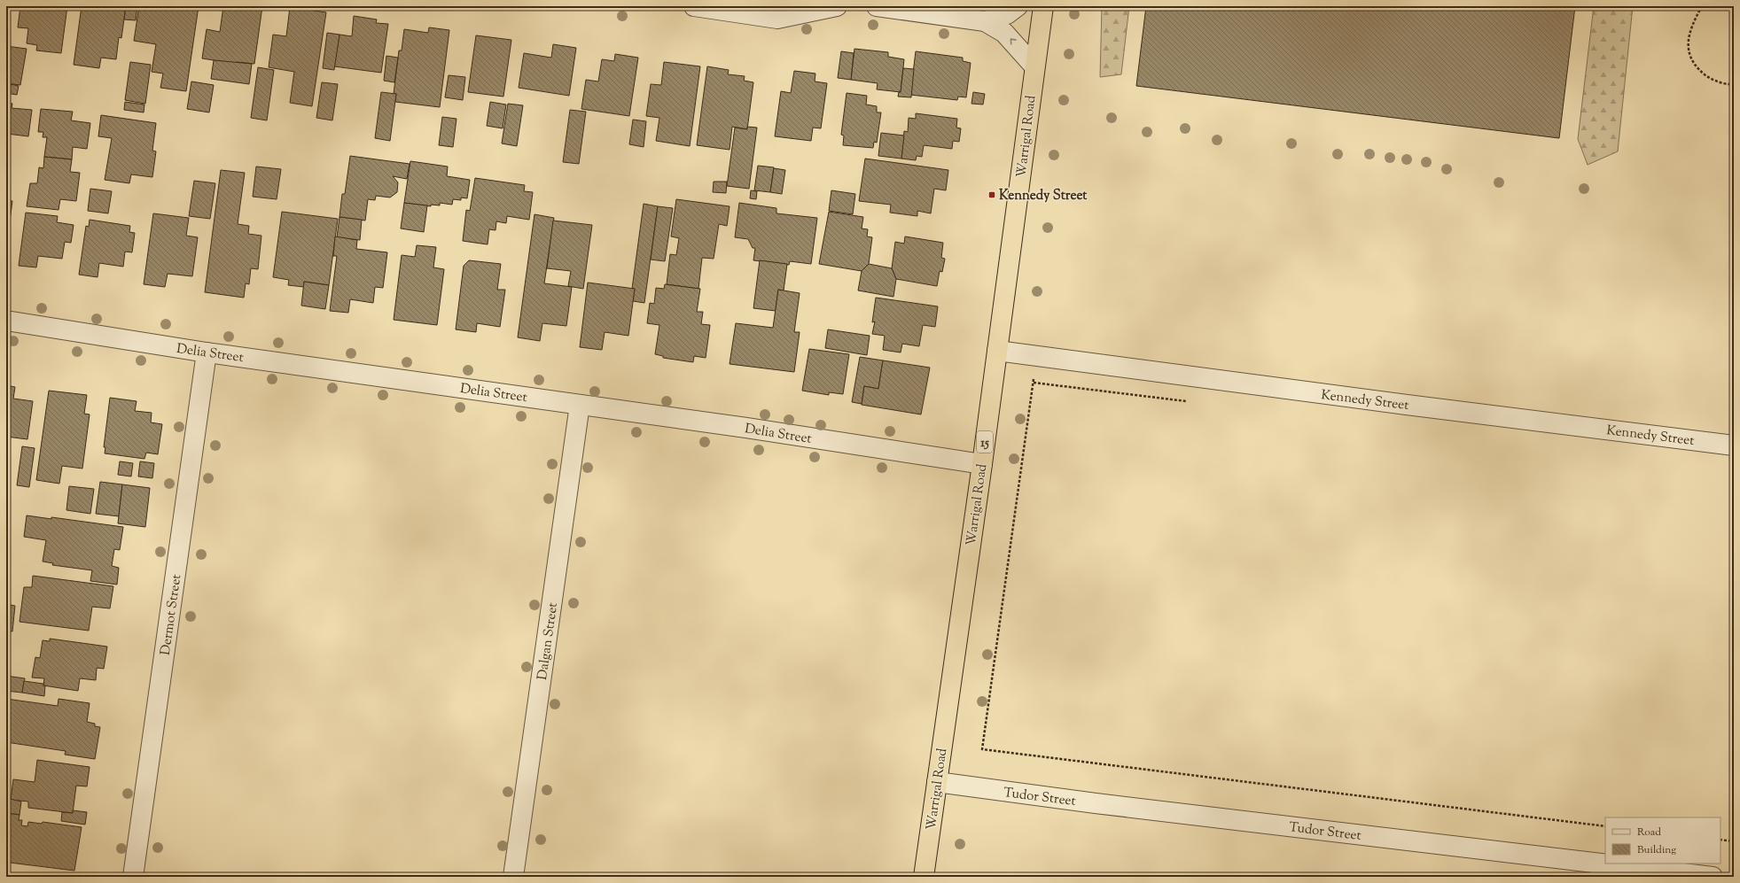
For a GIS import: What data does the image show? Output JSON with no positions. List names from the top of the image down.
{
  "streets": {
    "highway": ["Warrigal Road", "15"],
    "street": [
      "Delia Street",
      "Kennedy Street",
      "Dermot Street",
      "Dalgan Street",
      "Tudor Street"
    ]
  },
  "crossings": [
    ["Warrigal Road", "Delia Street"],
    ["Warrigal Road", "Kennedy Street"],
    ["Warrigal Road", "Tudor Street"],
    ["Delia Street", "Dermot Street"],
    ["Delia Street", "Dalgan Street"]
  ],
  "places": {
    "transit": ["Kennedy Street"]
  },
  "legend": ["Road", "Building"]
}
